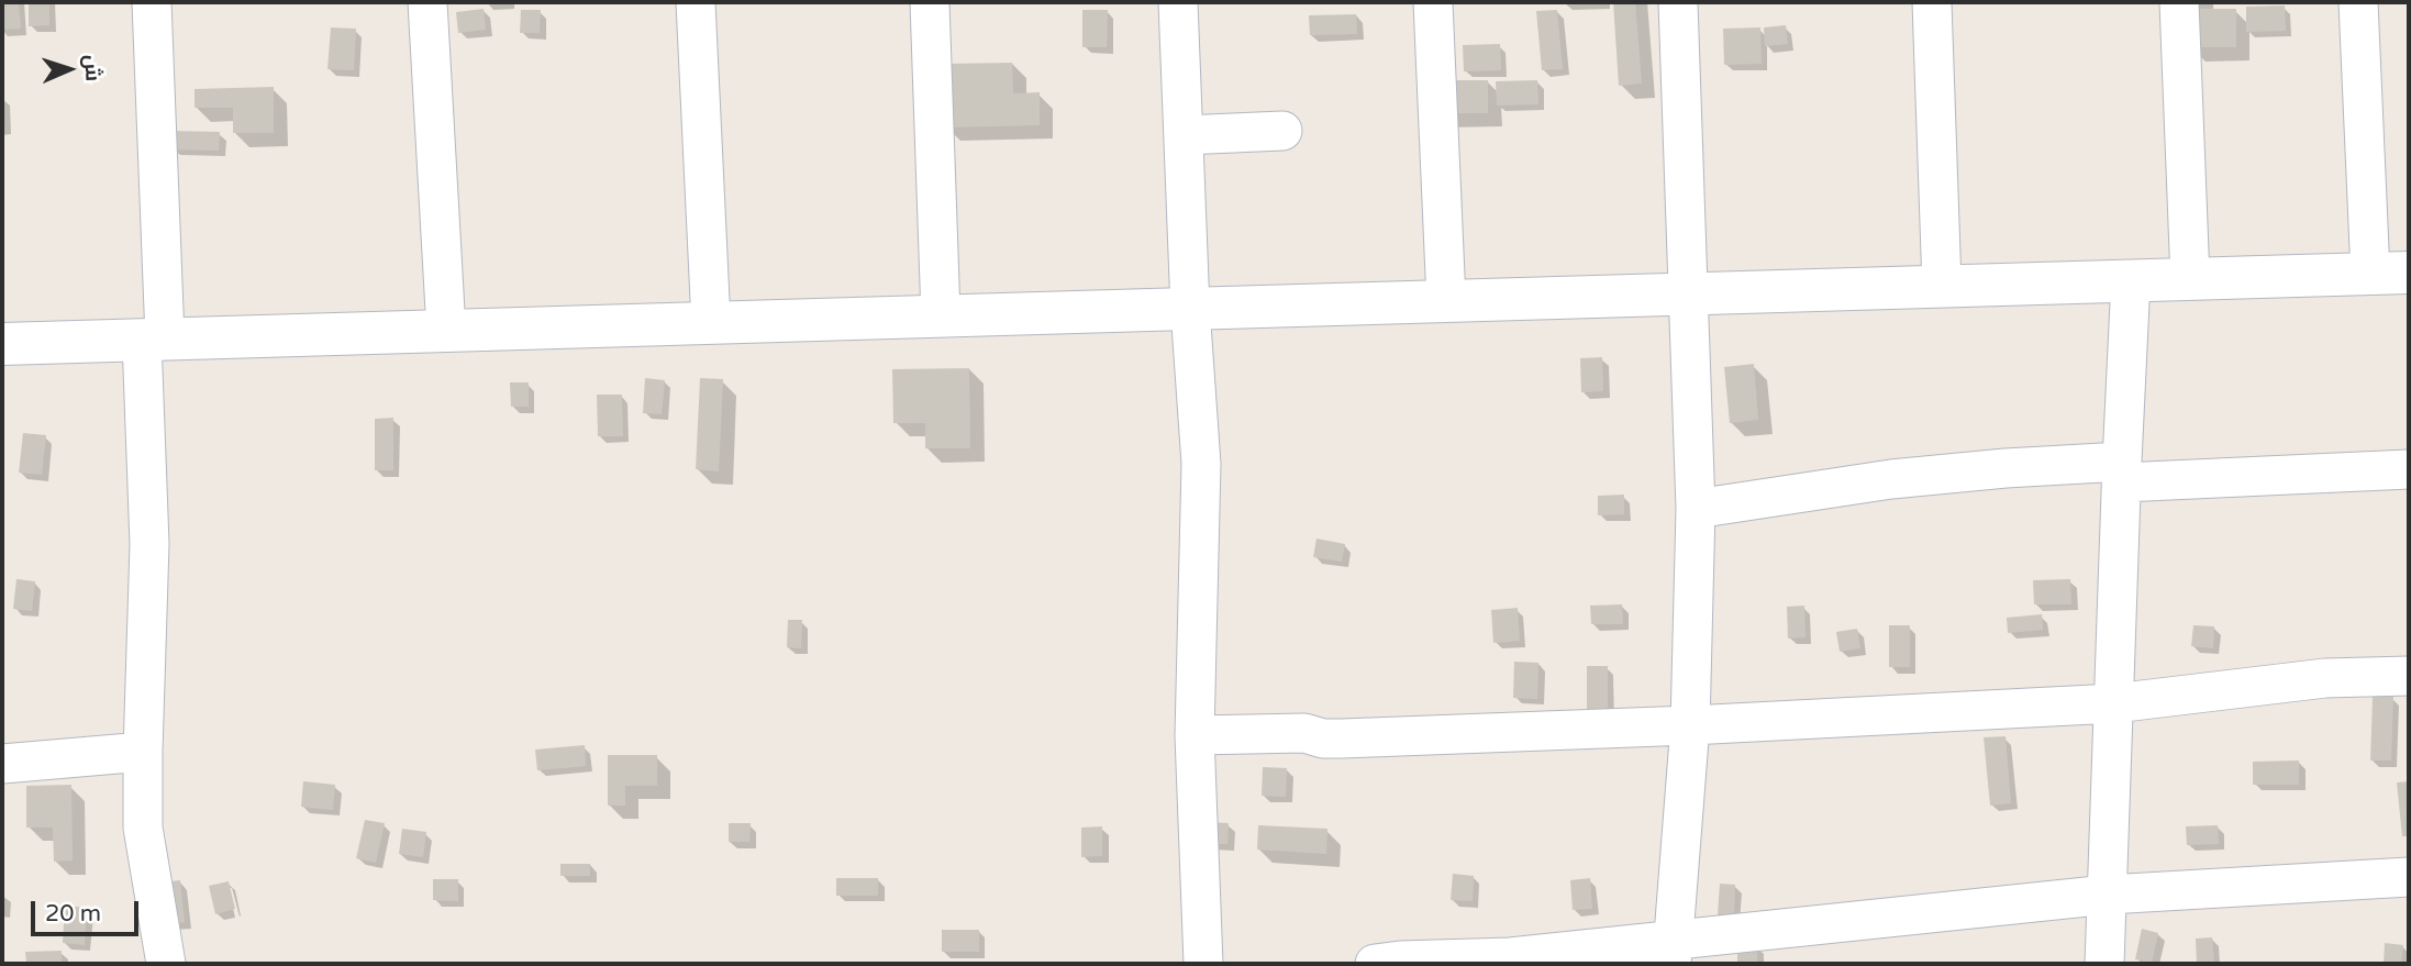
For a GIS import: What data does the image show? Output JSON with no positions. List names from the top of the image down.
{
  "scale_bar": "20 m",
  "north": "right"
}
